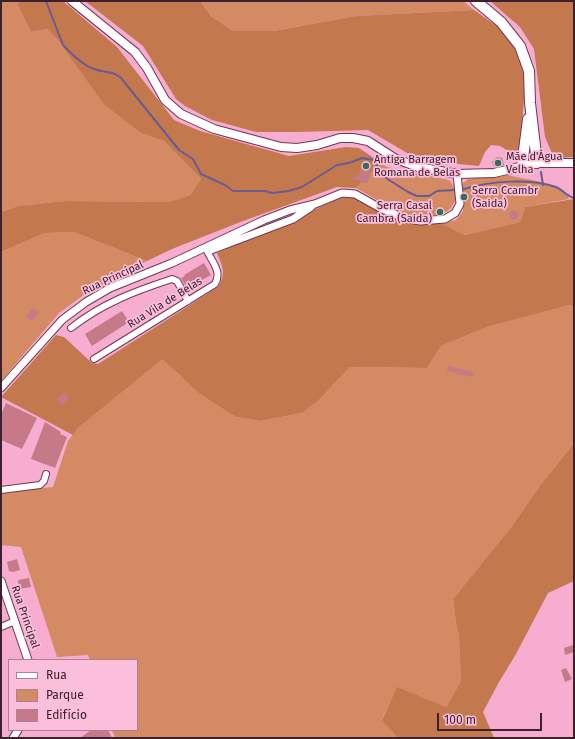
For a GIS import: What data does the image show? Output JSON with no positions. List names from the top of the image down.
{
  "streets": {
    "street": ["Rua Principal", "Rua Vila de Belas"]
  },
  "crossings": [
    ["Rua Principal", "Rua Vila de Belas"]
  ],
  "places": [
    "Mãe d'Água Velha",
    "Antiga Barragem Romana de Belas",
    "Serra Ccambr (Saida)",
    "Serra Casal Cambra (Saida)"
  ],
  "legend": ["Rua", "Parque", "Edifício"],
  "scale_bar": "100 m"
}
